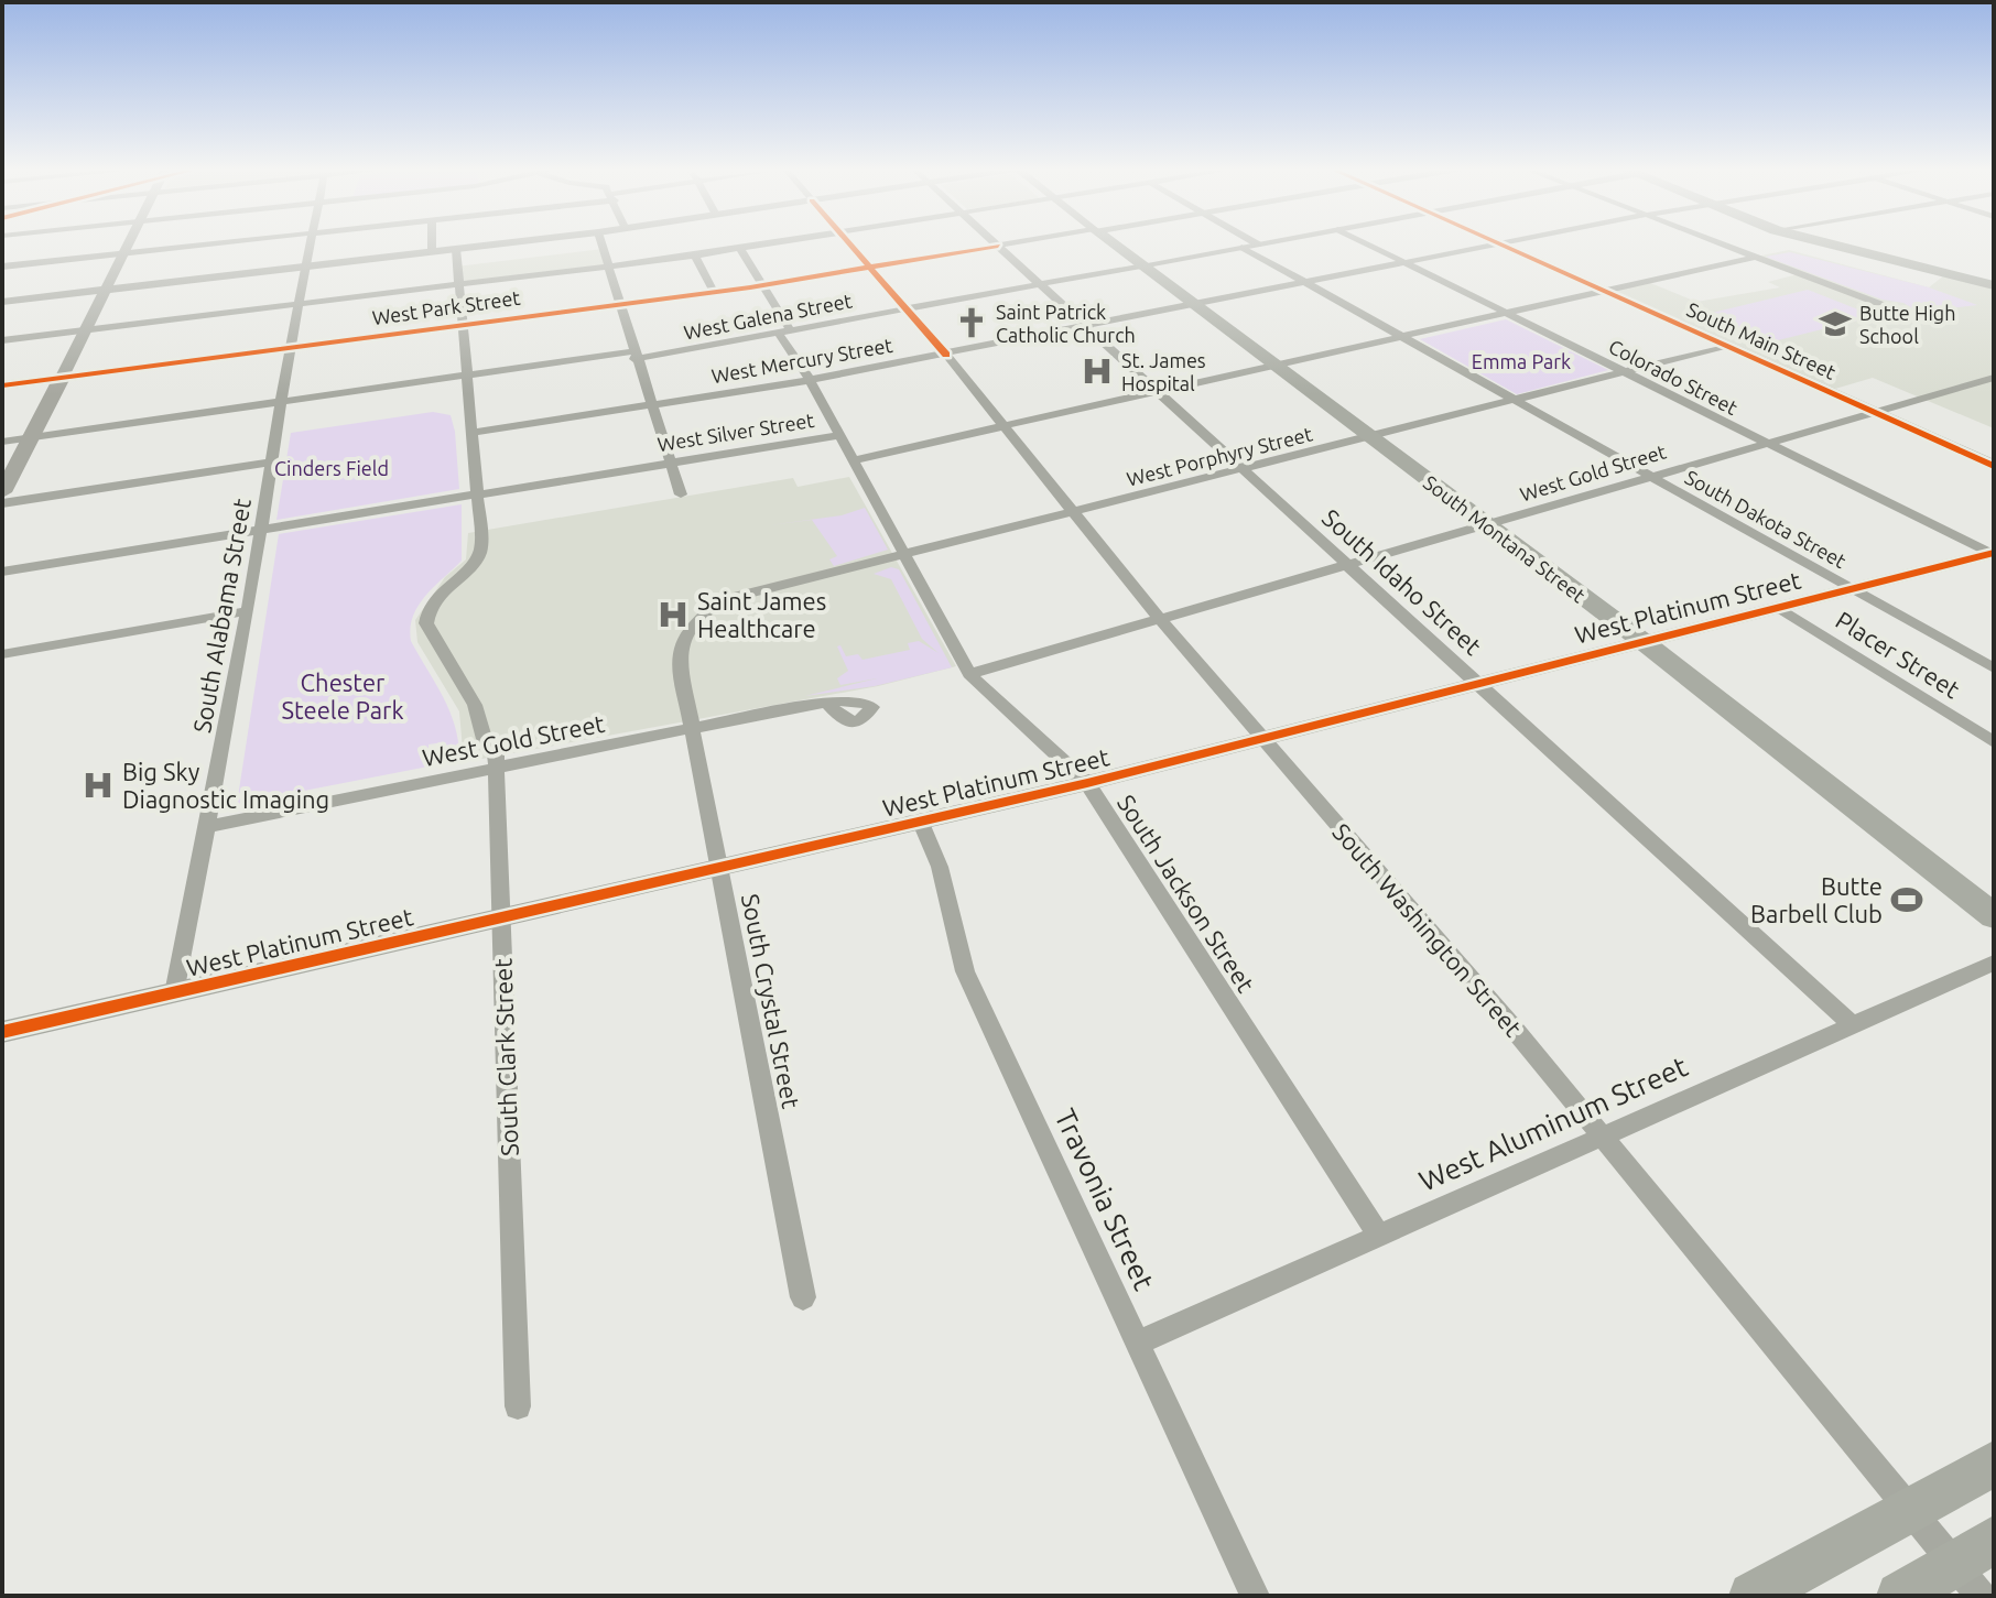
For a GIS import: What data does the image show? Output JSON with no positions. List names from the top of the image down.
{
  "streets": {
    "main road": ["South Main Street", "South Montana Street"],
    "street": [
      "West Park Street",
      "West Galena Street",
      "West Mercury Street",
      "Colorado Street",
      "West Silver Street",
      "West Porphyry Street",
      "West Gold Street",
      "South Dakota Street",
      "South Idaho Street",
      "West Platinum Street",
      "South Alabama Street",
      "Placer Street",
      "South Jackson Street",
      "South Washington Street",
      "South Crystal Street",
      "South Clark Street",
      "West Aluminum Street",
      "Travonia Street"
    ]
  },
  "crossings": [
    ["West Park Street", "South Idaho Street"],
    ["West Park Street", "South Alabama Street"],
    ["West Park Street", "South Washington Street"],
    ["West Park Street", "South Clark Street"],
    ["West Galena Street", "South Dakota Street"],
    ["West Galena Street", "South Montana Street"],
    ["West Galena Street", "South Idaho Street"],
    ["West Galena Street", "South Alabama Street"],
    ["West Galena Street", "South Washington Street"],
    ["West Galena Street", "South Clark Street"],
    ["South Main Street", "West Mercury Street"],
    ["South Main Street", "West Porphyry Street"],
    ["South Main Street", "West Gold Street"],
    ["West Mercury Street", "Colorado Street"],
    ["West Mercury Street", "South Dakota Street"],
    ["West Mercury Street", "South Montana Street"],
    ["West Mercury Street", "South Idaho Street"],
    ["West Mercury Street", "South Washington Street"],
    ["West Mercury Street", "South Clark Street"],
    ["Colorado Street", "West Porphyry Street"],
    ["Colorado Street", "West Gold Street"],
    ["Colorado Street", "West Platinum Street"],
    ["West Silver Street", "South Alabama Street"],
    ["West Silver Street", "South Jackson Street"],
    ["West Silver Street", "South Clark Street"],
    ["West Porphyry Street", "South Dakota Street"],
    ["West Porphyry Street", "South Montana Street"],
    ["West Porphyry Street", "South Idaho Street"],
    ["West Porphyry Street", "South Jackson Street"],
    ["West Porphyry Street", "South Washington Street"],
    ["West Porphyry Street", "South Crystal Street"],
    ["West Gold Street", "South Dakota Street"],
    ["West Gold Street", "South Montana Street"],
    ["West Gold Street", "South Idaho Street"],
    ["West Gold Street", "South Alabama Street"],
    ["West Gold Street", "South Jackson Street"],
    ["West Gold Street", "South Washington Street"],
    ["West Gold Street", "South Crystal Street"],
    ["West Gold Street", "South Clark Street"],
    ["South Dakota Street", "West Platinum Street"],
    ["South Montana Street", "West Platinum Street"],
    ["South Idaho Street", "West Platinum Street"],
    ["South Idaho Street", "West Aluminum Street"],
    ["West Platinum Street", "South Alabama Street"],
    ["West Platinum Street", "Placer Street"],
    ["West Platinum Street", "South Jackson Street"],
    ["West Platinum Street", "South Washington Street"],
    ["West Platinum Street", "South Crystal Street"],
    ["West Platinum Street", "South Clark Street"],
    ["West Platinum Street", "Travonia Street"],
    ["South Jackson Street", "South Crystal Street"],
    ["South Jackson Street", "West Aluminum Street"],
    ["South Washington Street", "West Aluminum Street"],
    ["West Aluminum Street", "Travonia Street"]
  ],
  "parks": ["Emma Park", "Cinders Field", "Chester Steele Park"],
  "places": {
    "church": ["Saint Patrick Catholic Church"],
    "school or university": ["Butte High School"],
    "hospital": ["St. James Hospital", "Saint James Healthcare", "Big Sky Diagnostic Imaging"],
    "sports": ["Butte Barbell Club"]
  }
}
